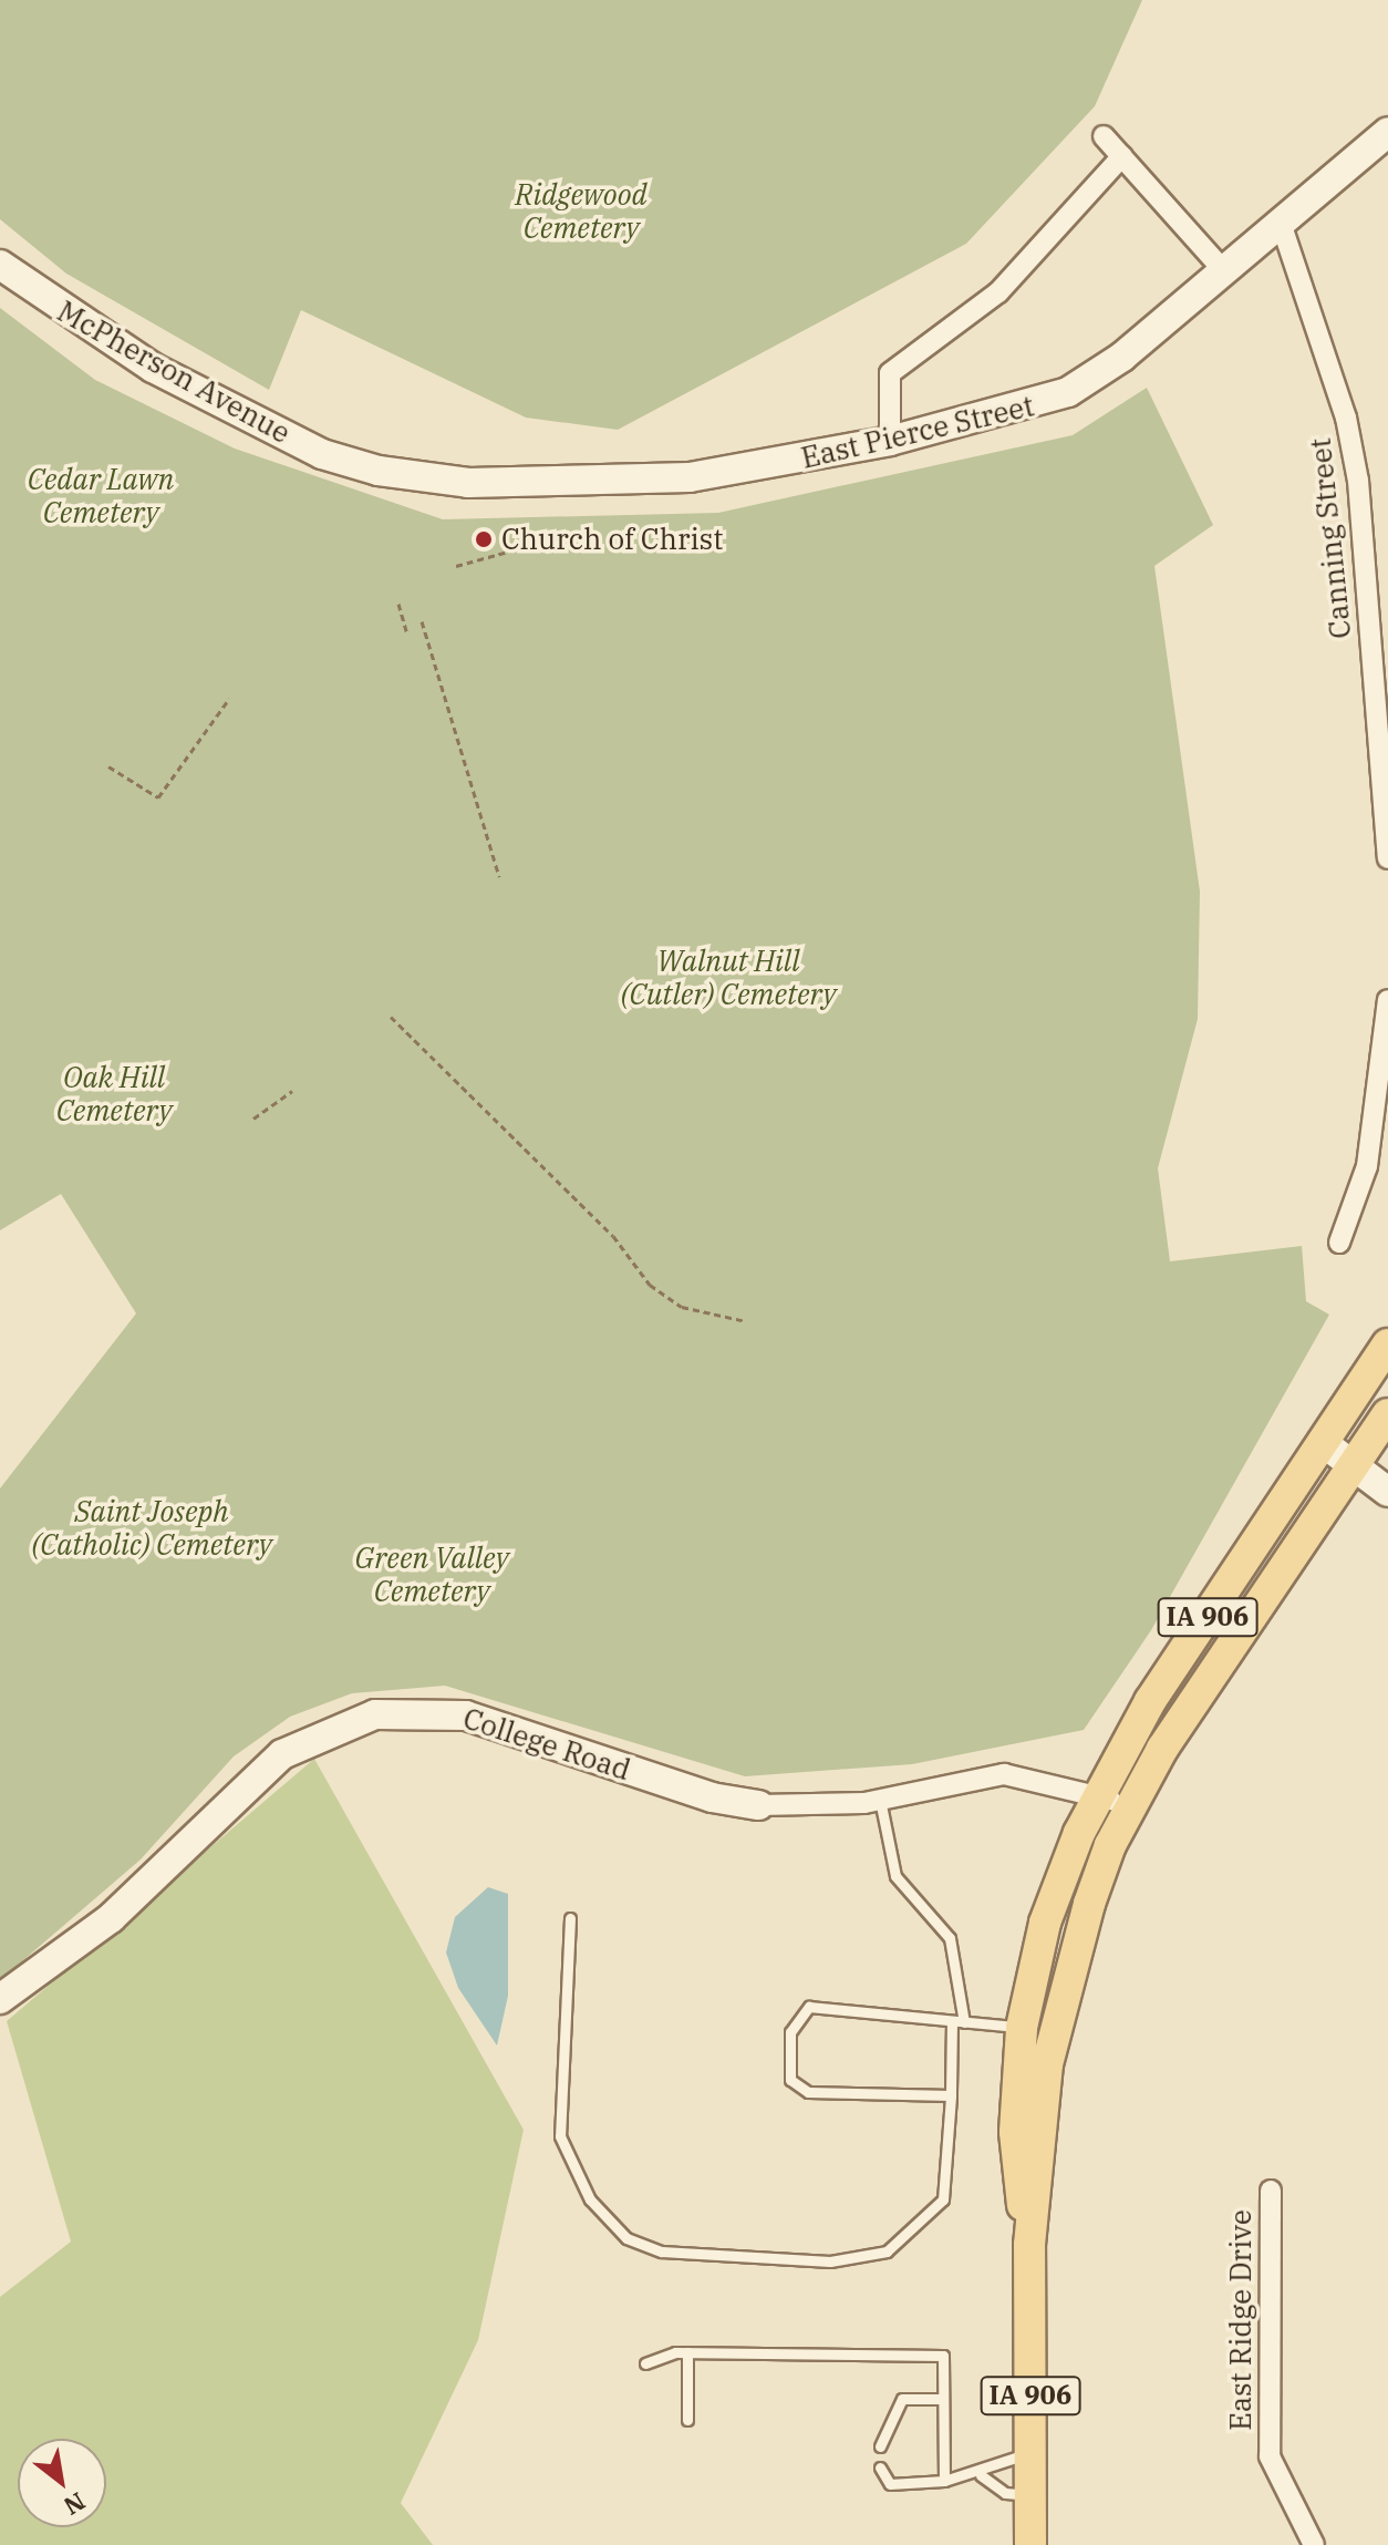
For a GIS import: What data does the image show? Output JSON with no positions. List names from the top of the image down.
{
  "streets": {
    "main road": [
      "McPherson Avenue",
      "East Pierce Street",
      "IA 906",
      "College Road"
    ],
    "street": ["Canning Street", "East Ridge Drive"]
  },
  "crossings": [
    ["McPherson Avenue", "East Pierce Street"],
    ["East Pierce Street", "Canning Street"],
    ["IA 906", "College Road"]
  ],
  "parks": [
    "Ridgewood Cemetery",
    "Cedar Lawn Cemetery",
    "Walnut Hill (Cutler) Cemetery",
    "Oak Hill Cemetery",
    "Saint Joseph (Catholic) Cemetery",
    "Green Valley Cemetery"
  ],
  "places": ["Church of Christ"],
  "north": "bottom right"
}
